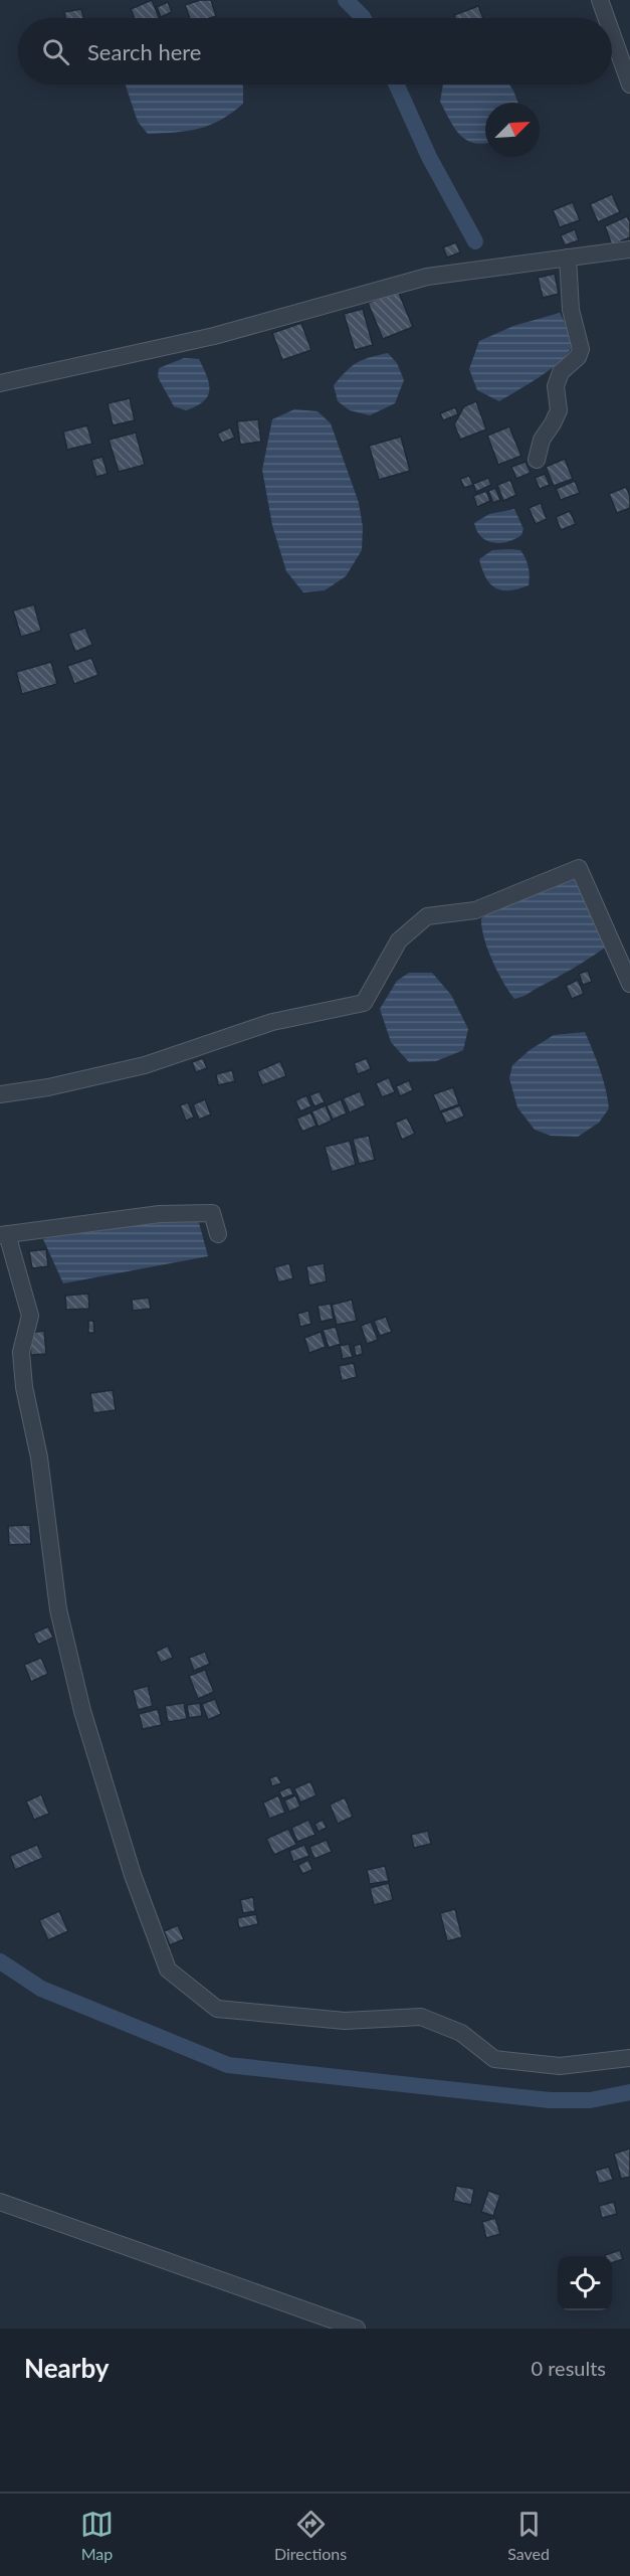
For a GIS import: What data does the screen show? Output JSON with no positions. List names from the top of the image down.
{
  "north": "top right",
  "page": {
    "search": "Search here",
    "heading": ["Nearby", "0 results"],
    "nav": ["Map", "Directions", "Saved"]
  }
}
